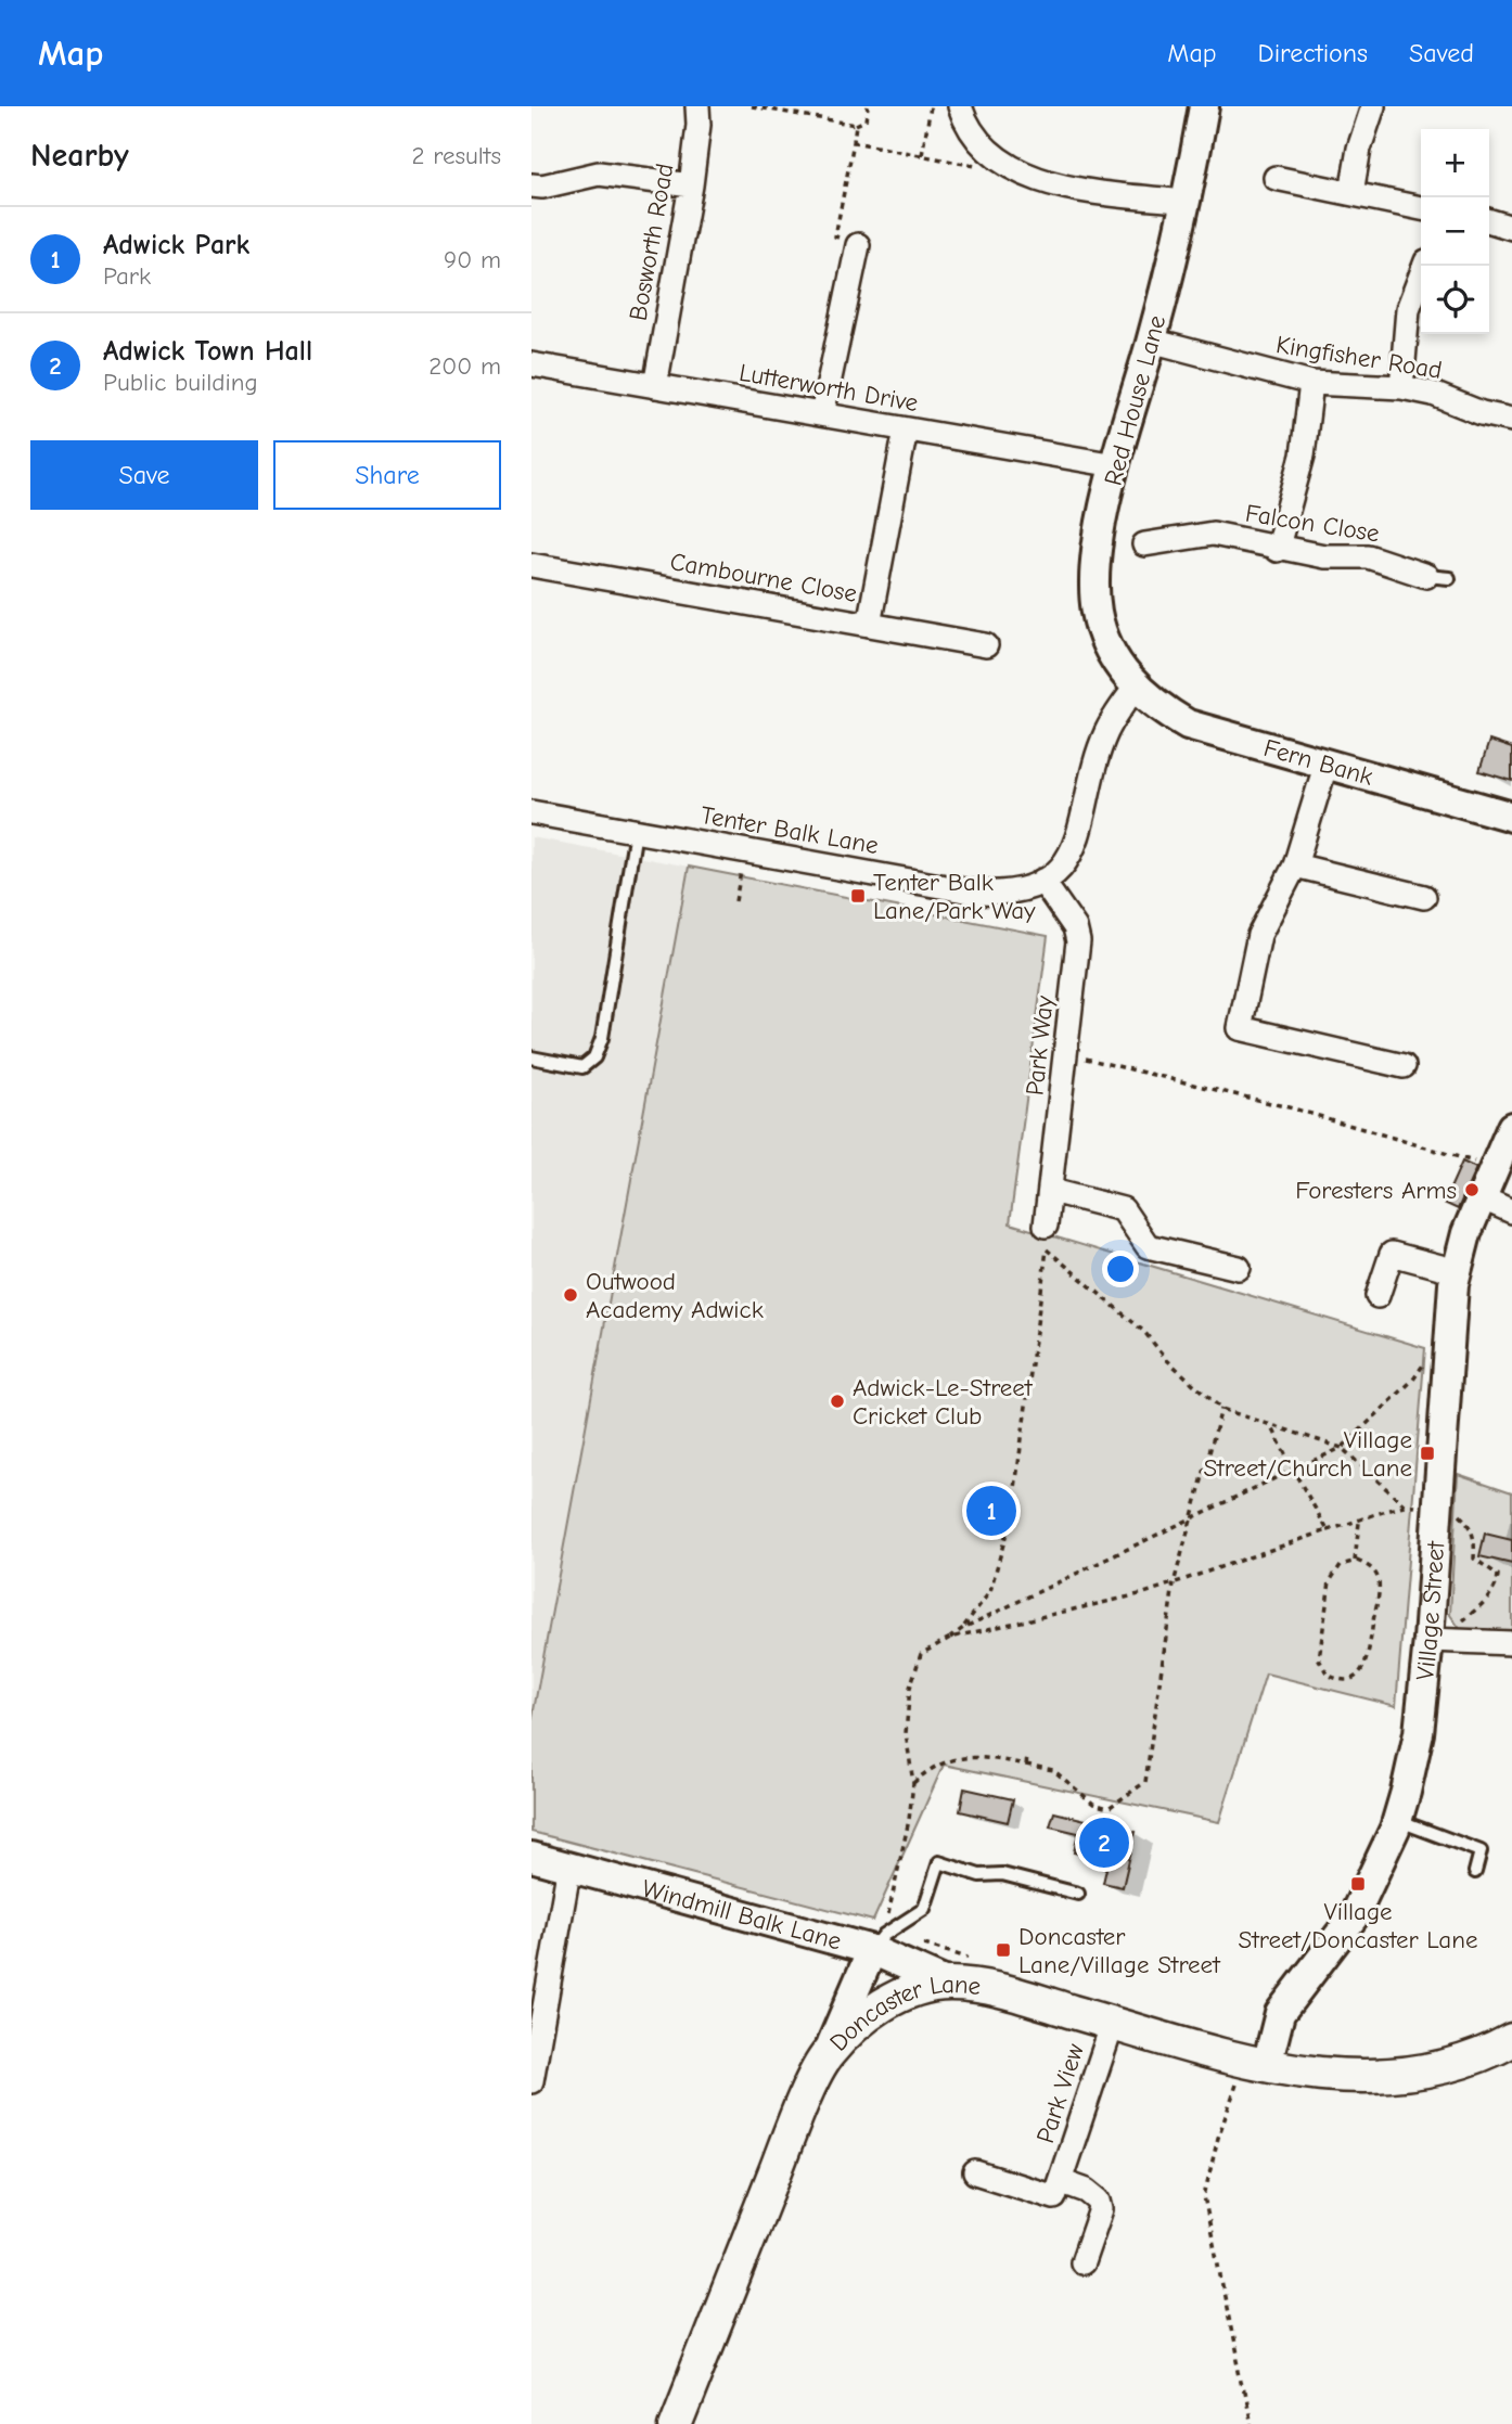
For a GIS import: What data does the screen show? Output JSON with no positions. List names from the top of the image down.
{
  "streets": {
    "main road": ["Doncaster Lane"],
    "street": [
      "Bosworth Road",
      "Kingfisher Road",
      "Lutterworth Drive",
      "Red House Lane",
      "Falcon Close",
      "Cambourne Close",
      "Fern Bank",
      "Tenter Balk Lane",
      "Park Way",
      "Village Street",
      "Windmill Balk Lane",
      "Park View"
    ]
  },
  "crossings": [
    ["Bosworth Road", "Lutterworth Drive"],
    ["Kingfisher Road", "Red House Lane"],
    ["Lutterworth Drive", "Red House Lane"],
    ["Red House Lane", "Fern Bank"],
    ["Red House Lane", "Tenter Balk Lane"],
    ["Fern Bank", "Tenter Balk Lane"],
    ["Tenter Balk Lane", "Park Way"],
    ["Village Street", "Doncaster Lane"],
    ["Windmill Balk Lane", "Doncaster Lane"],
    ["Doncaster Lane", "Park View"]
  ],
  "places": {
    "transit": [
      "Tenter Balk Lane/Park Way",
      "Village Street/Church Lane",
      "Village Street/Doncaster Lane",
      "Doncaster Lane/Village Street"
    ],
    "other": ["Foresters Arms", "Outwood Academy Adwick", "Adwick-Le-Street Cricket Club"]
  },
  "page": {
    "header": "Map",
    "nav": ["Map", "Directions", "Saved"],
    "heading": ["Nearby", "2 results"],
    "map_buttons": ["+", "−"],
    "list": [
      {
        "mark": "1",
        "name": "Adwick Park",
        "note": "Park",
        "value": "90 m"
      },
      {
        "mark": "2",
        "name": "Adwick Town Hall",
        "note": "Public building",
        "value": "200 m"
      }
    ],
    "buttons": ["Save", "Share"],
    "pins": ["1", "2"]
  }
}
